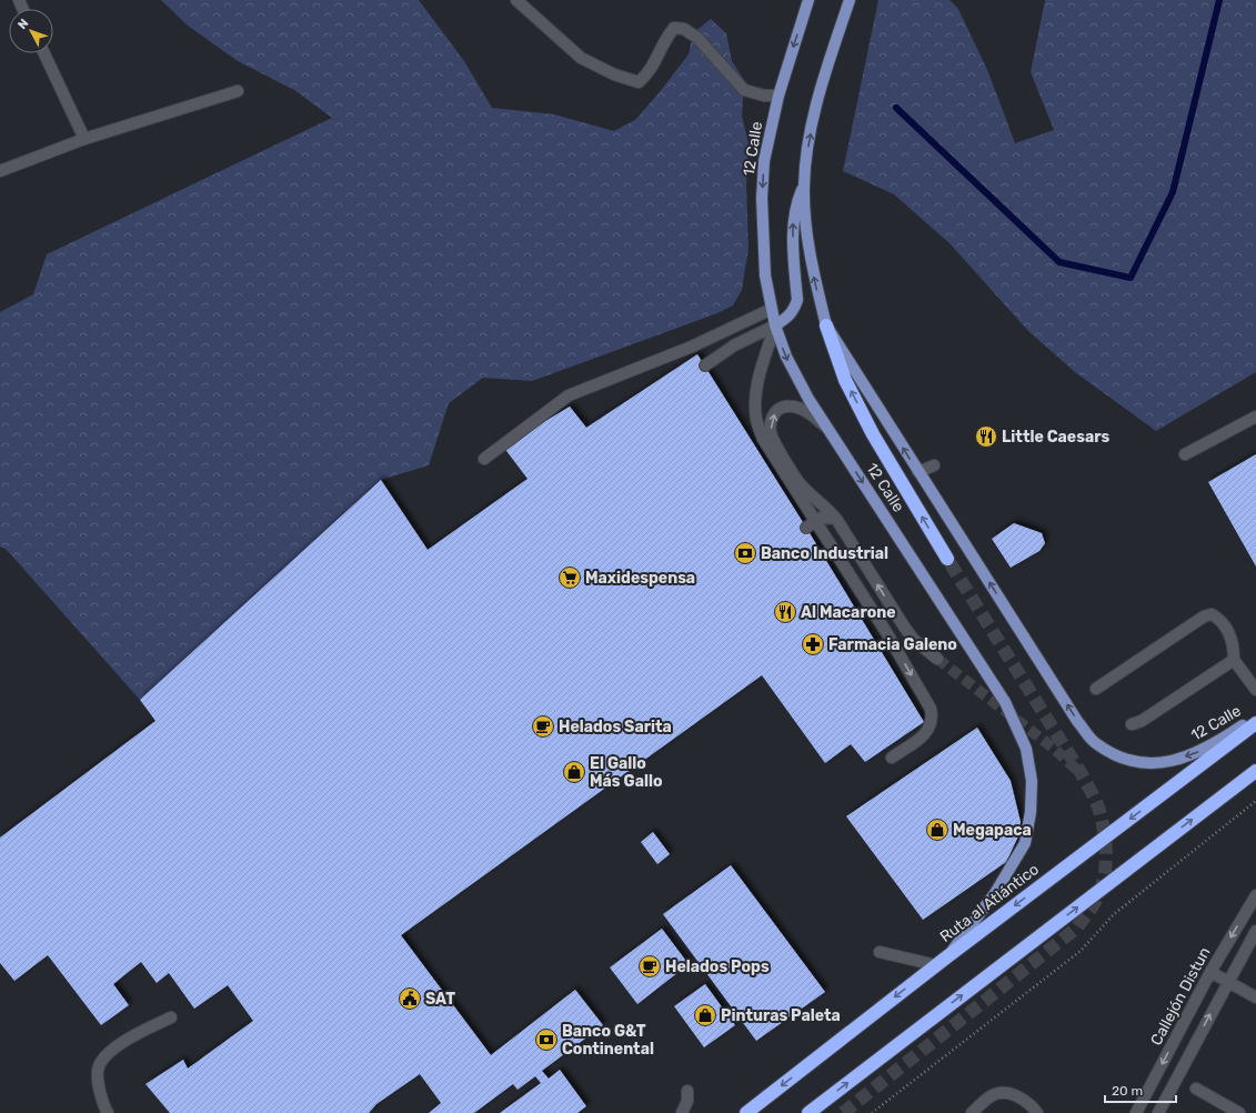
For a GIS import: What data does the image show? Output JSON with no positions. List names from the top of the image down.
{
  "streets": {
    "highway": ["Ruta al Atlántico"],
    "main road": ["12 Calle"],
    "street": ["Callejón Distun"]
  },
  "crossings": [
    ["12 Calle", "Ruta al Atlántico"]
  ],
  "places": {
    "restaurant": ["Little Caesars", "Al Macarone"],
    "bank": ["Banco Industrial", "Banco G&T Continental"],
    "supermarket": ["Maxidespensa"],
    "pharmacy": ["Farmacia Galeno"],
    "cafe": ["Helados Sarita", "Helados Pops"],
    "shop": ["El Gallo Más Gallo", "Megapaca", "Pinturas Paleta"],
    "public building": ["SAT"]
  },
  "scale_bar": "20 m",
  "north": "top left"
}
